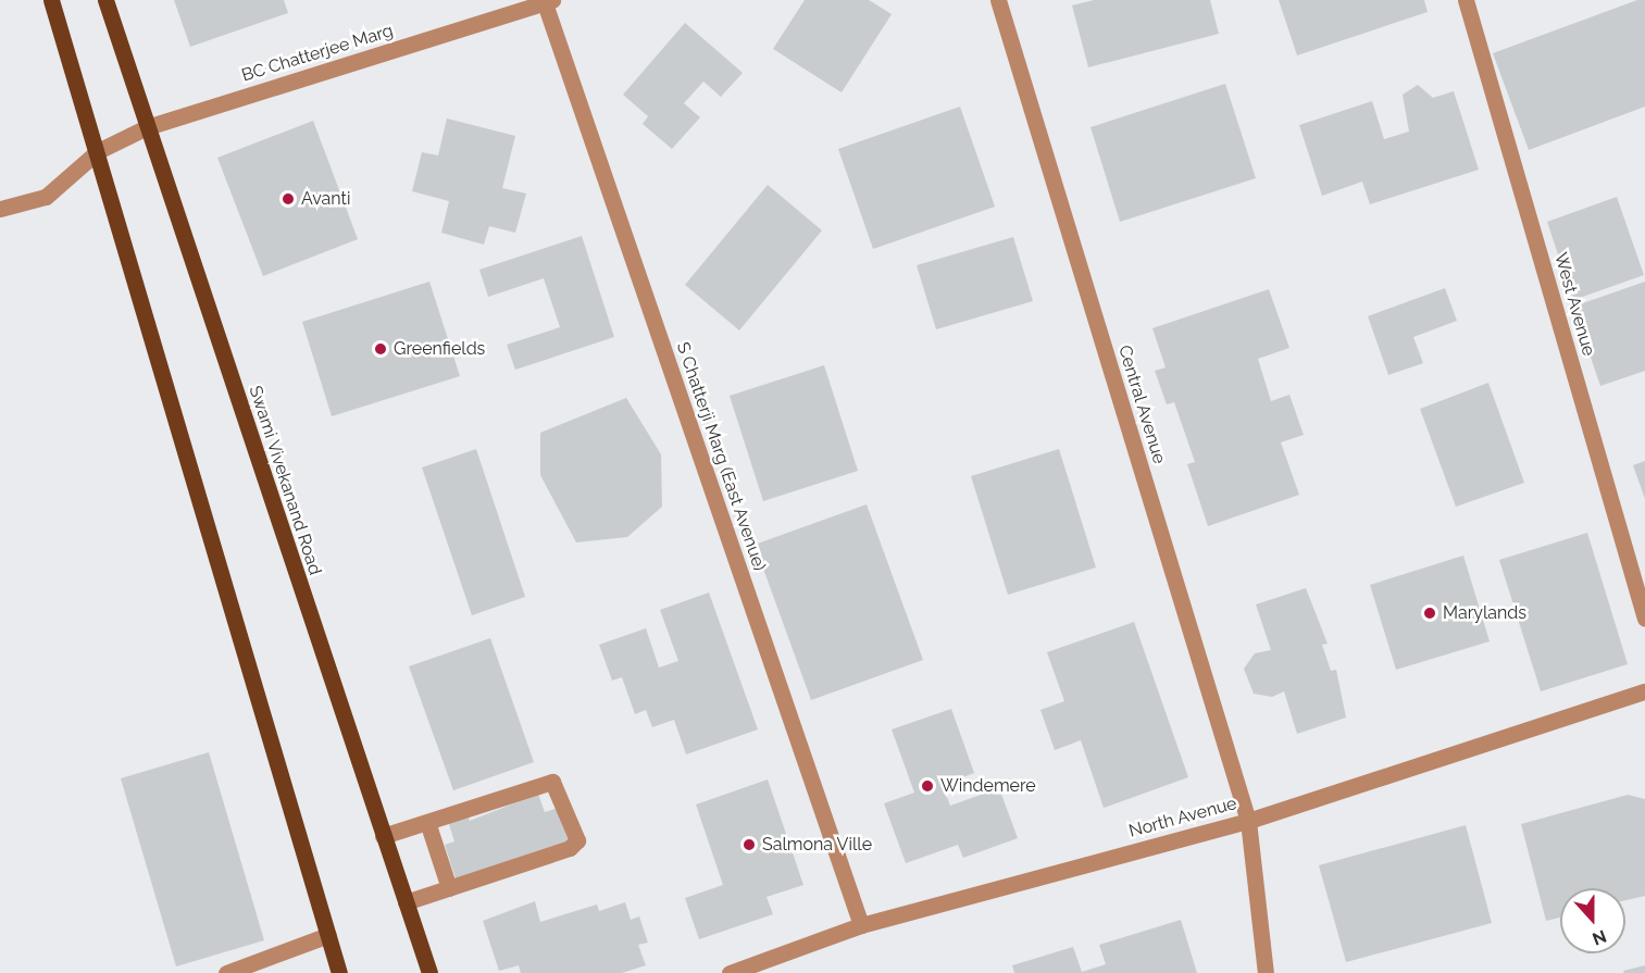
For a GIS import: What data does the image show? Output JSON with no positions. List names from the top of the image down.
{
  "streets": {
    "main road": ["Swami Vivekanand Road"],
    "street": [
      "BC Chatterjee Marg",
      "West Avenue",
      "Central Avenue",
      "S Chatterji Marg (East Avenue)",
      "North Avenue"
    ]
  },
  "crossings": [
    ["BC Chatterjee Marg", "S Chatterji Marg (East Avenue)"],
    ["BC Chatterjee Marg", "Swami Vivekanand Road"],
    ["Central Avenue", "North Avenue"],
    ["S Chatterji Marg (East Avenue)", "North Avenue"]
  ],
  "places": [
    "Avanti",
    "Greenfields",
    "Marylands",
    "Windemere",
    "Salmona Ville"
  ],
  "north": "bottom"
}
